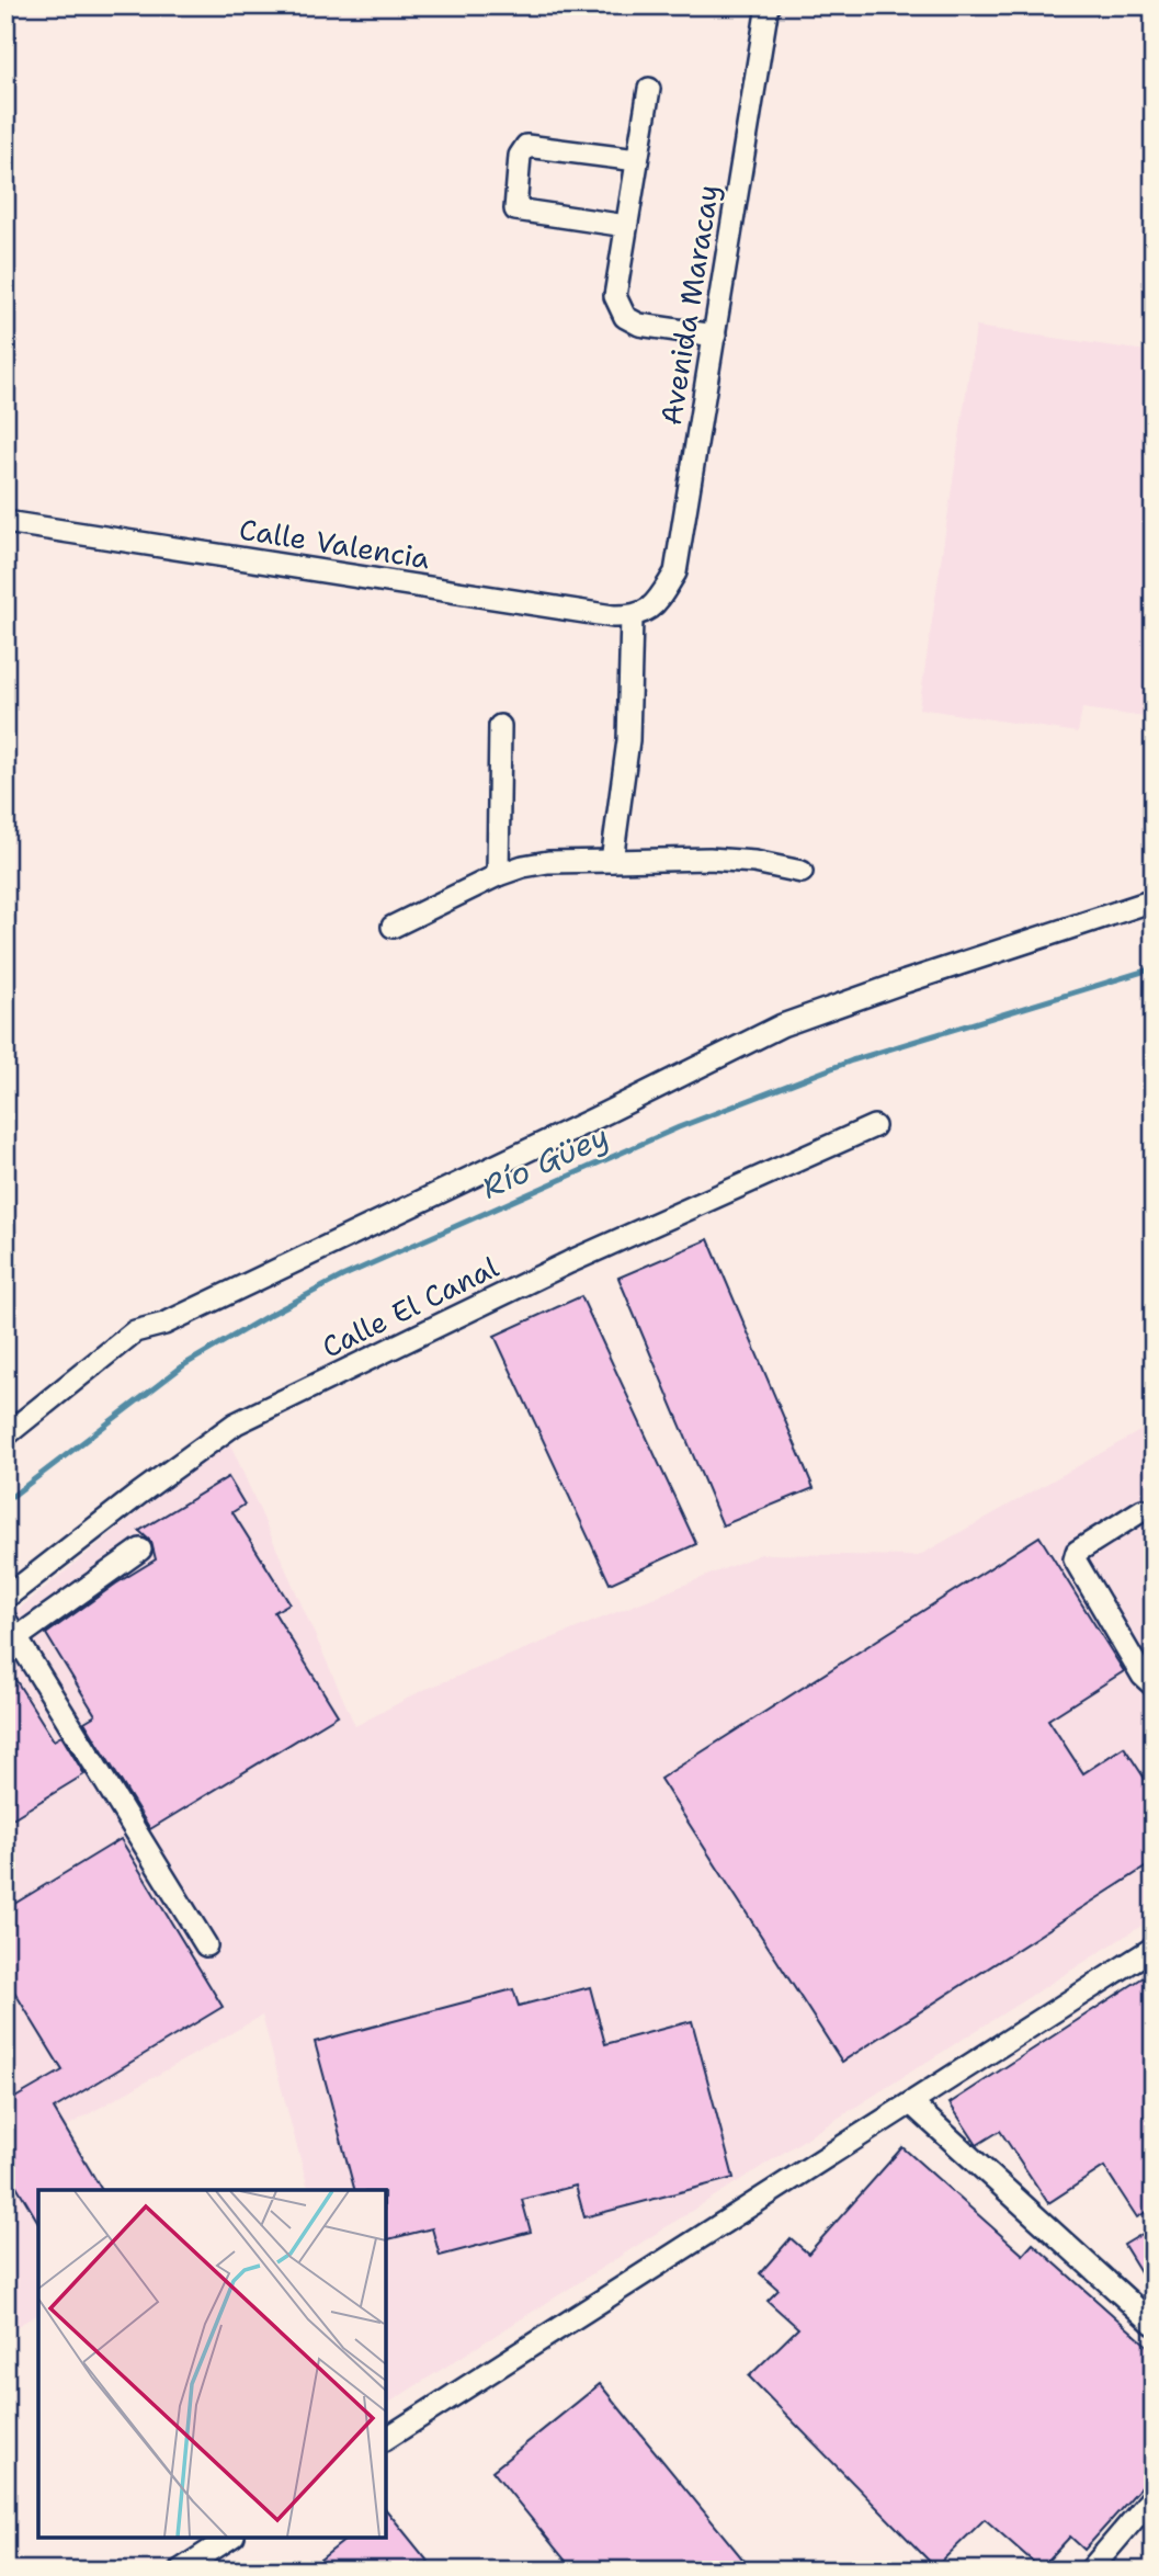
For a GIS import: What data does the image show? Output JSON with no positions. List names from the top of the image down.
{
  "streets": {
    "street": ["Avenida Maracay", "Calle Valencia", "Calle El Canal"]
  },
  "crossings": [
    ["Avenida Maracay", "Calle Valencia"]
  ],
  "water": ["Río Güey"]
}
